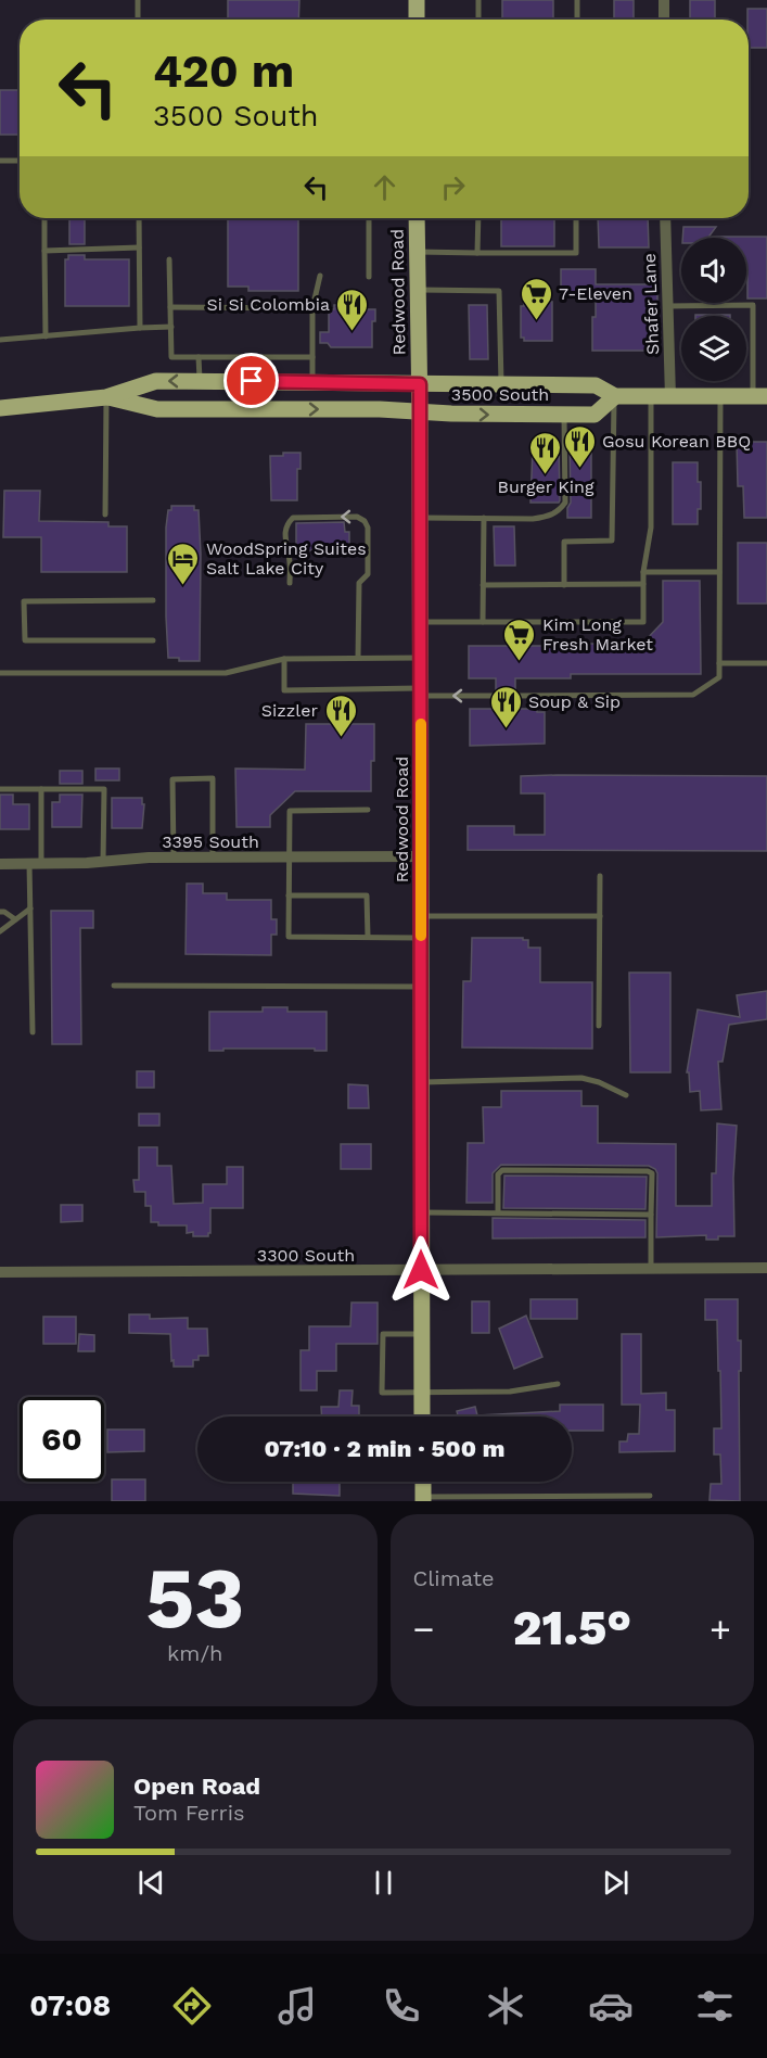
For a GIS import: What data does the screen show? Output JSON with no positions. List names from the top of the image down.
{
  "streets": {
    "main road": ["Redwood Road", "3500 South"],
    "street": ["Shafer Lane", "3395 South", "3300 South"]
  },
  "crossings": [
    ["Redwood Road", "3500 South"],
    ["Redwood Road", "3395 South"],
    ["Redwood Road", "3300 South"],
    ["Shafer Lane", "3500 South"]
  ],
  "places": {
    "supermarket": ["7-Eleven", "Kim Long Fresh Market"],
    "restaurant": [
      "Si Si Colombia",
      "Gosu Korean BBQ",
      "Burger King",
      "Soup & Sip",
      "Sizzler"
    ],
    "hotel": ["WoodSpring Suites Salt Lake City"]
  },
  "page": {
    "turn": ["420 m", "3500 South"],
    "limit": "60",
    "trip": "07:10 · 2 min · 500 m",
    "tile": [
      ["53", "km/h"],
      "Climate"
    ],
    "heat": ["−", "21.5°", "+"],
    "song": ["Open Road", "Tom Ferris"],
    "tabs": "07:08"
  }
}
